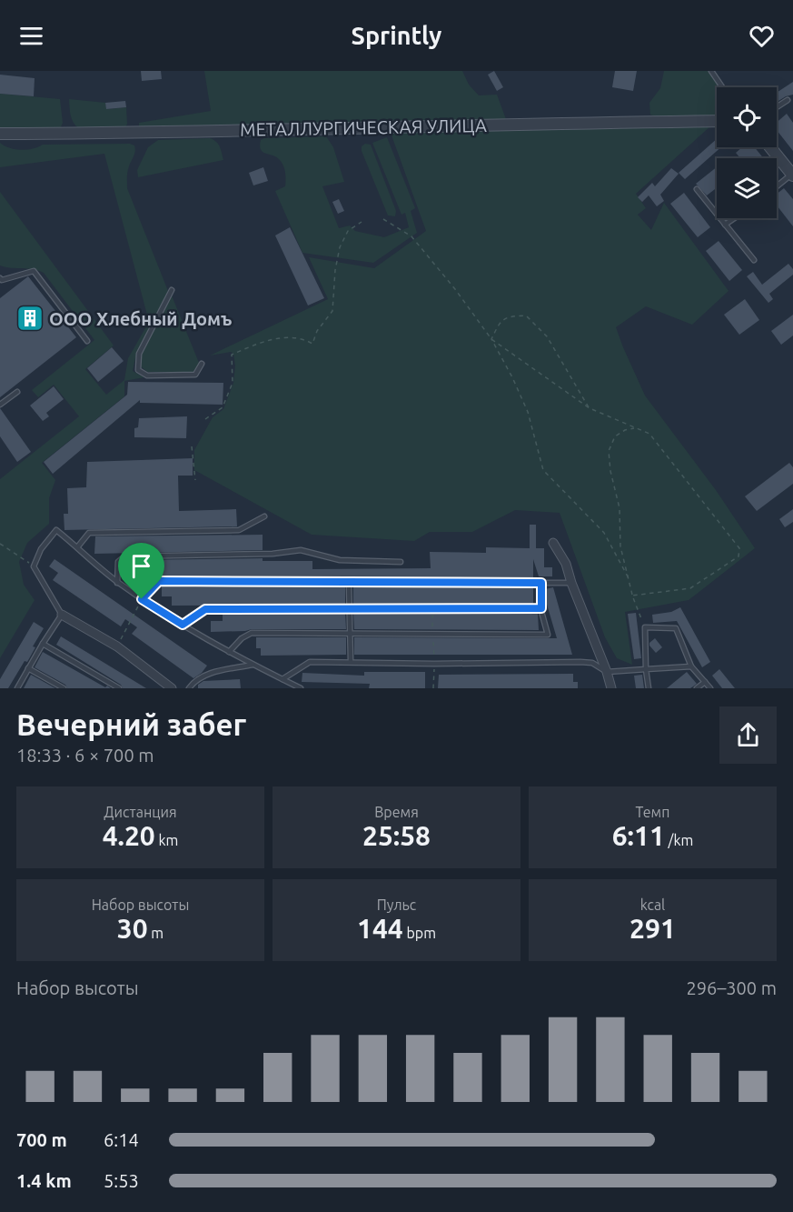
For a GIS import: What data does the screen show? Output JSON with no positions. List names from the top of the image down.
{
  "streets": {
    "street": ["МЕТАЛЛУРГИЧЕСКАЯ УЛИЦА"]
  },
  "places": {
    "building": ["ООО Хлебный Домъ"]
  },
  "page": {
    "header": "Sprintly",
    "heading": ["Вечерний забег", "18:33 · 6 × 700 m"],
    "stats": [
      ["Дистанция", "4.20 km"],
      ["Время", "25:58"],
      ["Темп", "6:11 /km"],
      ["Набор высоты", "30 m"],
      ["Пульс", "144 bpm"],
      ["kcal", "291"]
    ],
    "chart": ["Набор высоты", "296–300 m"],
    "list": [
      {
        "name": "700 m",
        "note": "6:14"
      },
      {
        "name": "1.4 km",
        "note": "5:53"
      }
    ]
  }
}
